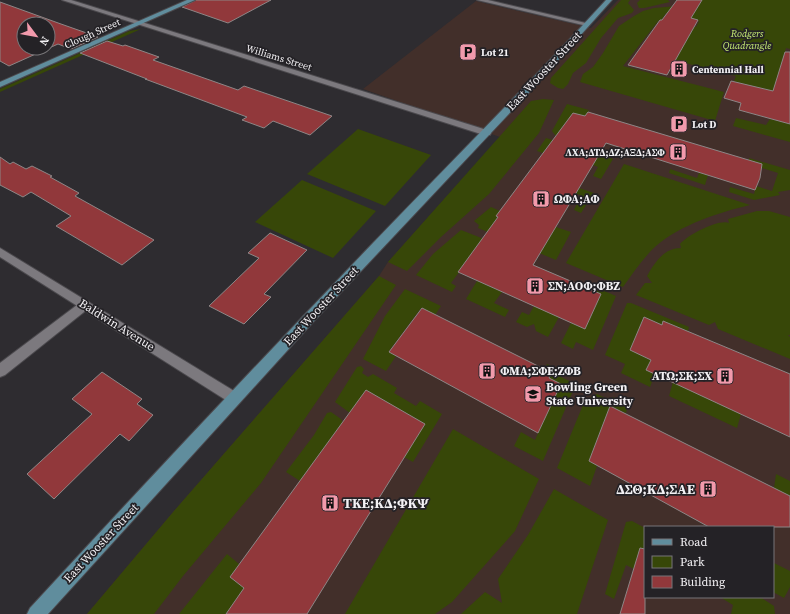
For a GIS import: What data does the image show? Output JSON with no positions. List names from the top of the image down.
{
  "streets": {
    "main road": ["Clough Street", "East Wooster Street"],
    "street": ["Williams Street", "Baldwin Avenue"]
  },
  "crossings": [
    ["Clough Street", "Williams Street"],
    ["Williams Street", "East Wooster Street"],
    ["East Wooster Street", "Baldwin Avenue"]
  ],
  "parks": ["Rodgers Quadrangle"],
  "places": {
    "parking": ["Lot 21", "Lot D"],
    "building": [
      "Centennial Hall",
      "ΛΧΑ;ΔΤΔ;ΔΖ;ΑΞΔ;ΑΣΦ",
      "ΩΦΑ;ΑΦ",
      "ΣΝ;ΑΟΦ;ΦΒΖ",
      "ΦΜΑ;ΣΦΕ;ΖΦΒ",
      "ΑΤΩ;ΣΚ;ΣΧ",
      "ΔΣΘ;ΚΔ;ΣΑΕ",
      "ΤΚΕ;ΚΔ;ΦΚΨ"
    ],
    "school or university": ["Bowling Green State University"]
  },
  "legend": ["Road", "Park", "Building"],
  "north": "bottom right"
}
